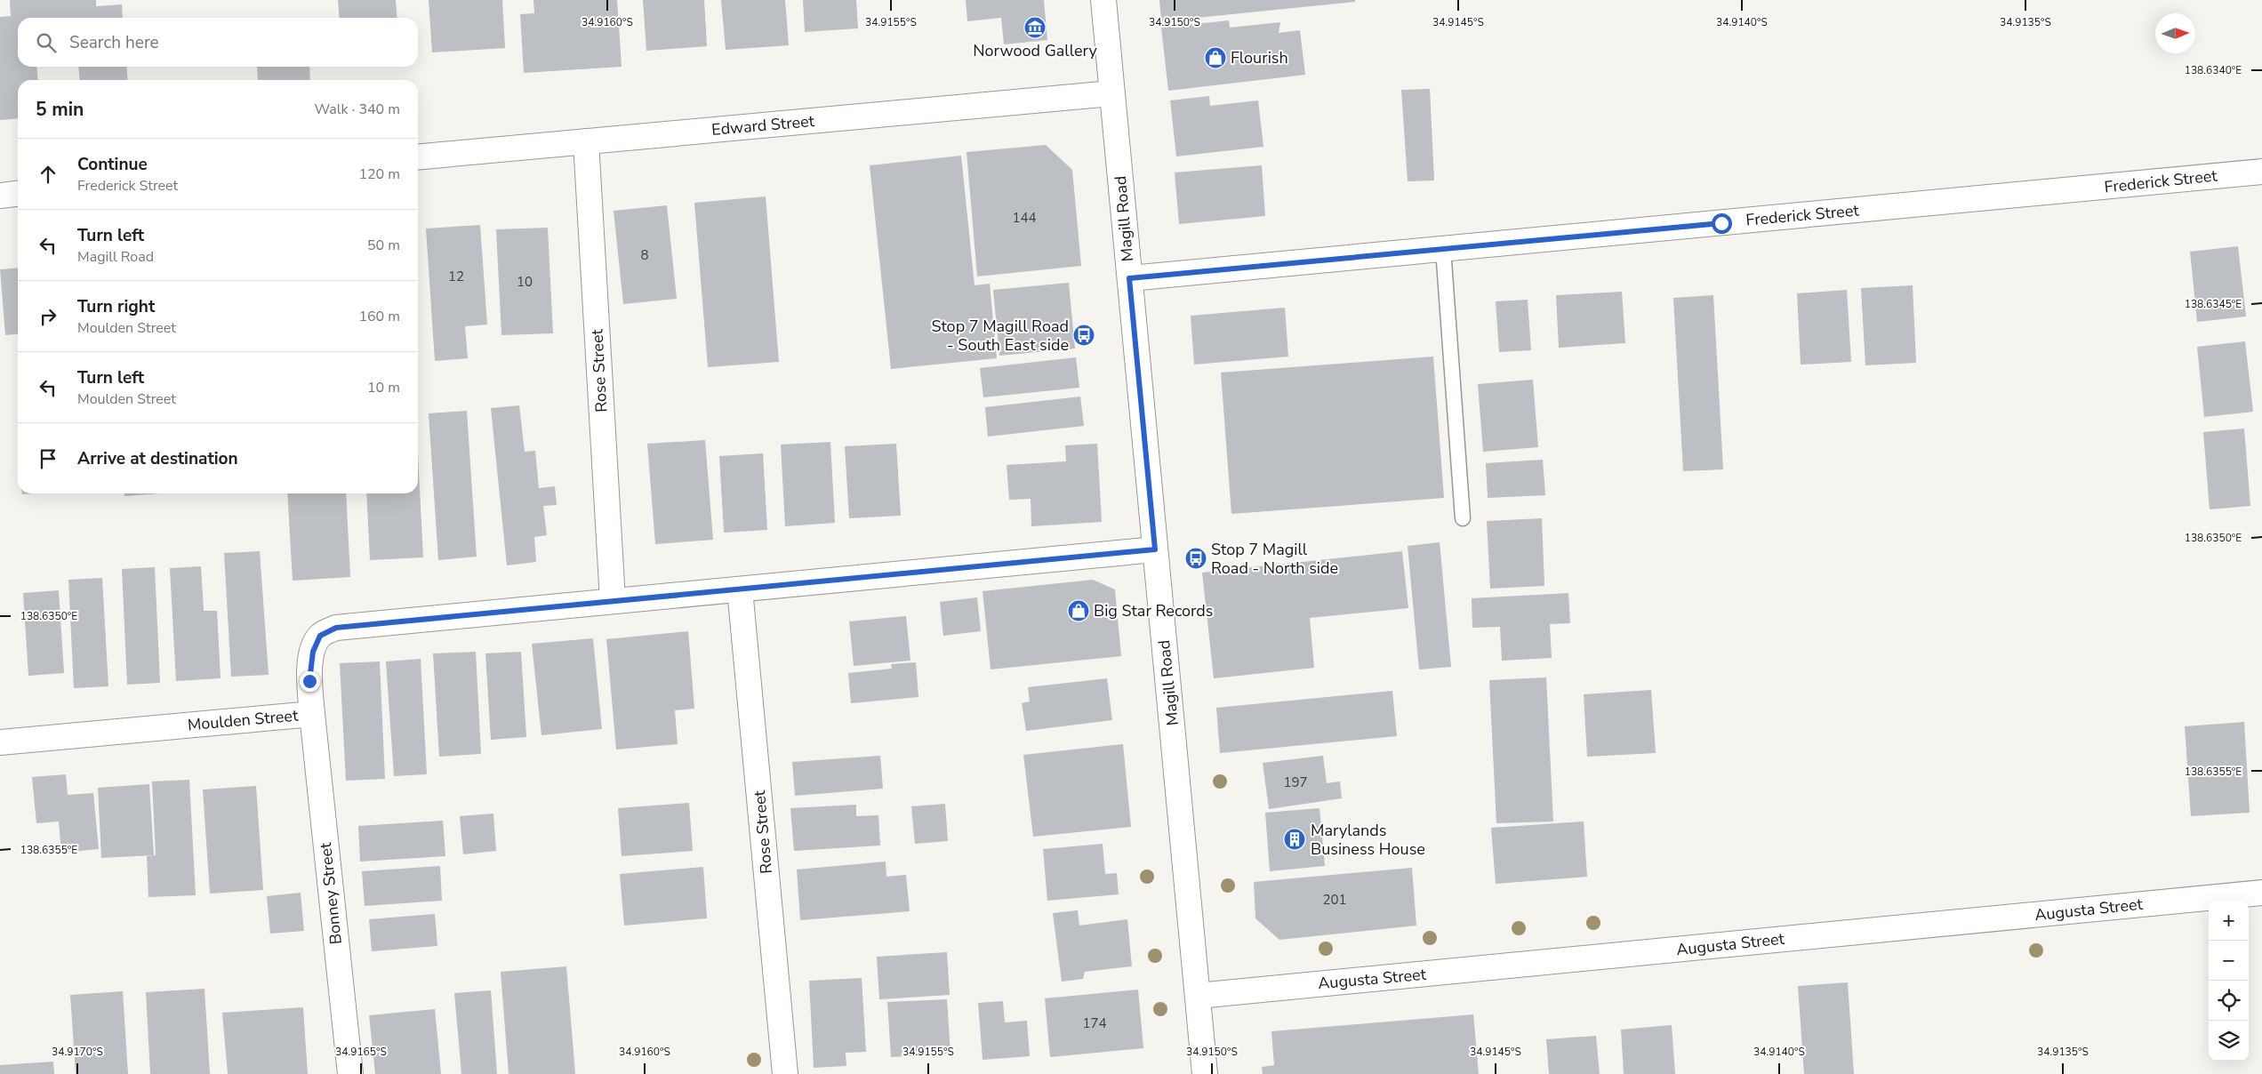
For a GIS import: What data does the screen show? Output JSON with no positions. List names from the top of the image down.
{
  "streets": {
    "street": [
      "Edward Street",
      "Frederick Street",
      "Magill Road",
      "Rose Street",
      "Moulden Street",
      "Bonney Street",
      "Augusta Street"
    ]
  },
  "crossings": [
    ["Edward Street", "Magill Road"],
    ["Edward Street", "Rose Street"],
    ["Frederick Street", "Magill Road"],
    ["Magill Road", "Moulden Street"],
    ["Magill Road", "Augusta Street"],
    ["Rose Street", "Moulden Street"],
    ["Moulden Street", "Bonney Street"]
  ],
  "places": {
    "museum": ["Norwood Gallery"],
    "shop": ["Flourish", "Big Star Records"],
    "bus stop": ["Stop 7 Magill Road - South East side", "Stop 7 Magill Road - North side"],
    "building": ["Marylands Business House"]
  },
  "house_numbers": [
    "144",
    "8",
    "12",
    "10",
    "197",
    "201",
    "174"
  ],
  "north": "right",
  "page": {
    "search": "Search here",
    "heading": ["5 min", "Walk · 340 m"],
    "list": [
      ["Continue", "Frederick Street", "120 m"],
      ["Turn left", "Magill Road", "50 m"],
      ["Turn right", "Moulden Street", "160 m"],
      ["Turn left", "Moulden Street", "10 m"],
      "Arrive at destination"
    ],
    "map_buttons": ["+", "−"]
  },
  "coordinates": [
    "34.9160°S",
    "34.9155°S",
    "34.9150°S",
    "34.9145°S",
    "34.9140°S",
    "34.9135°S",
    "138.6340°E",
    "138.6345°E",
    "138.6350°E",
    "138.6355°E",
    "34.9170°S",
    "34.9165°S"
  ]
}
